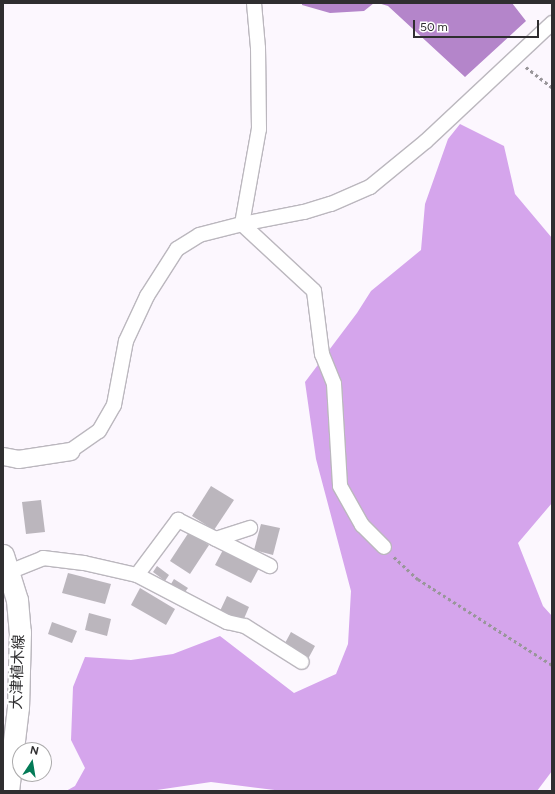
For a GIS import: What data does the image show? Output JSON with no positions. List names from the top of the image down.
{
  "streets": {
    "main road": ["大津植木線"]
  },
  "scale_bar": "50 m",
  "north": "top"
}
